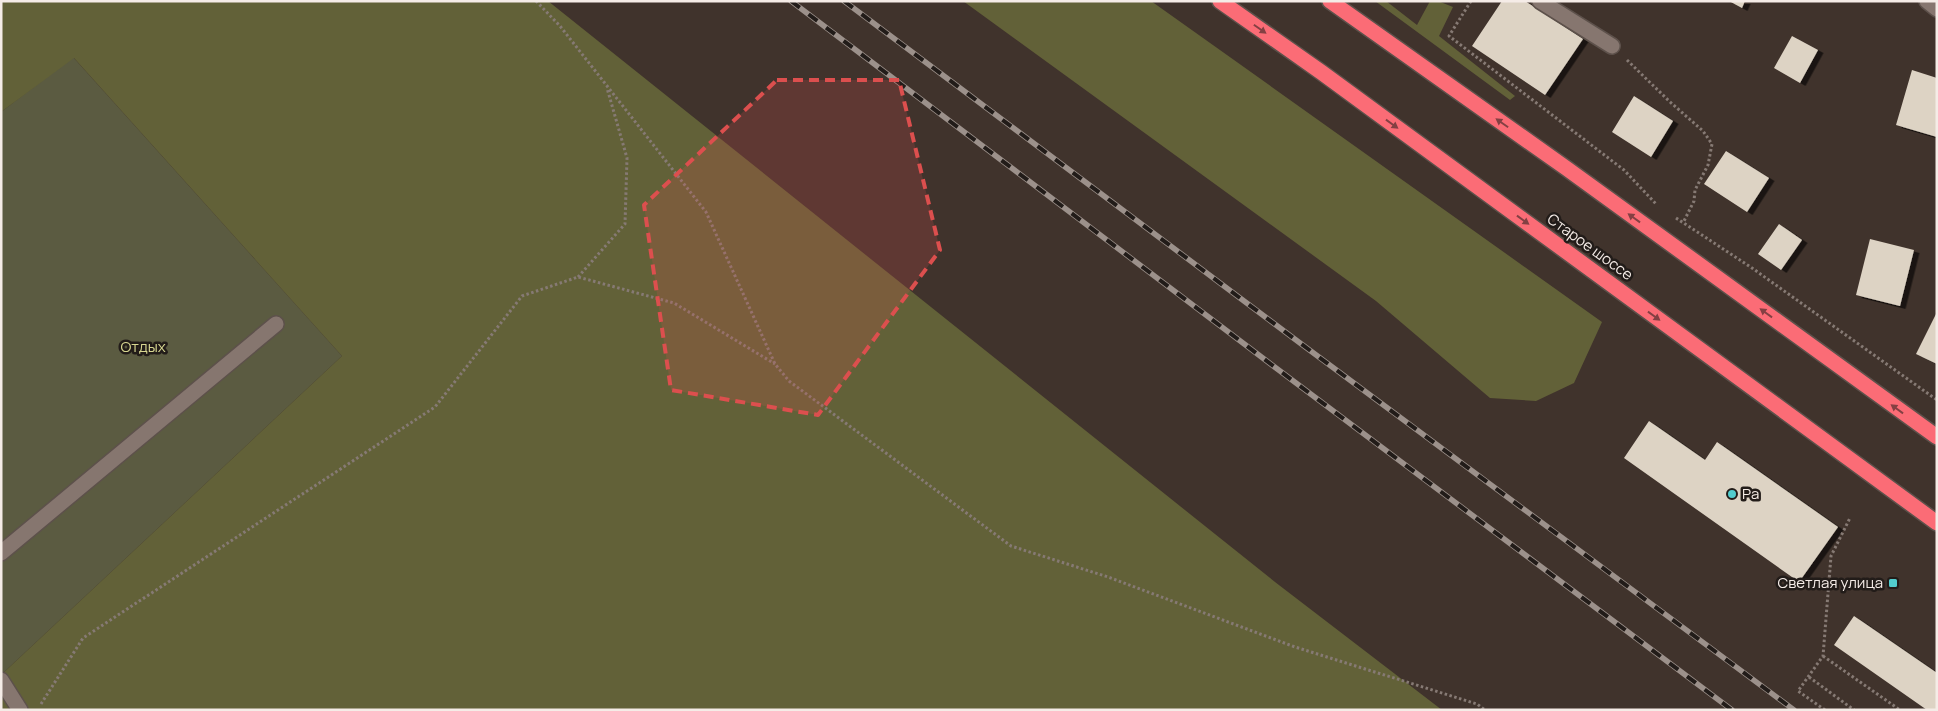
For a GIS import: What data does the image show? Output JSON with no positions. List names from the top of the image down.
{
  "streets": {
    "highway": ["Старое шоссе"]
  },
  "parks": ["Отдых"],
  "places": {
    "other": ["Ра"],
    "transit": ["Светлая улица"]
  }
}
